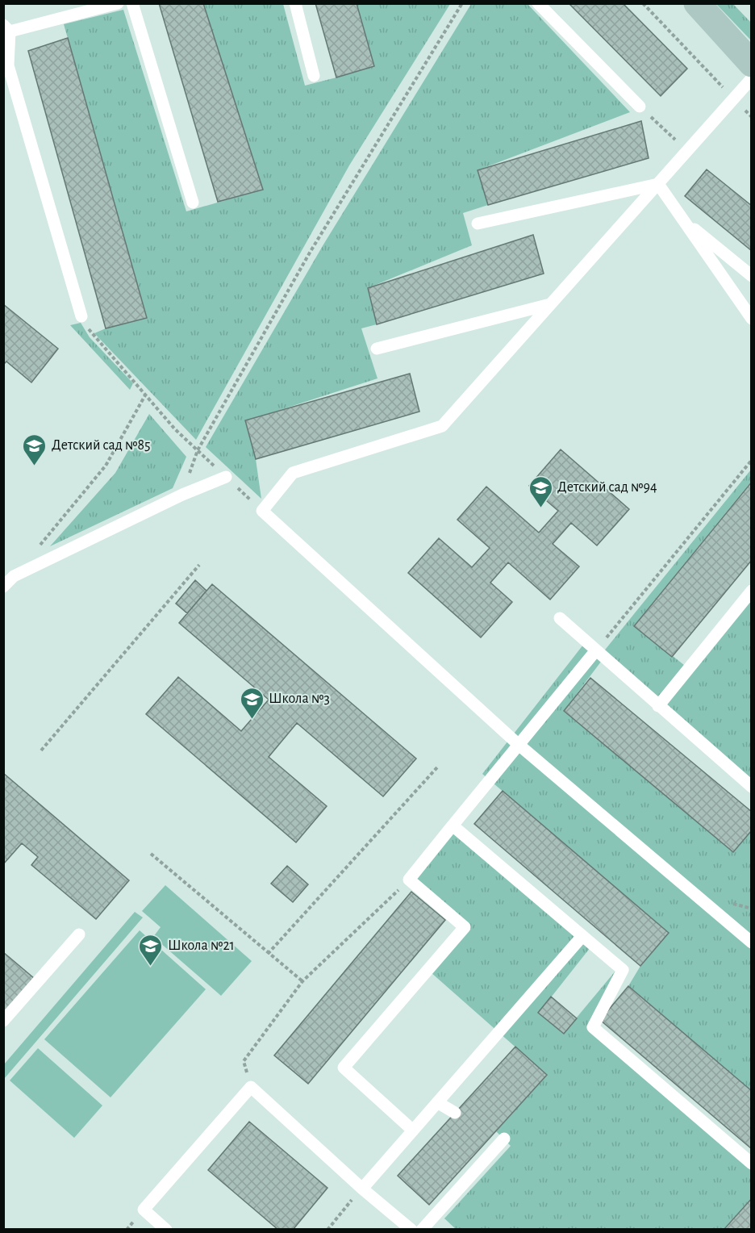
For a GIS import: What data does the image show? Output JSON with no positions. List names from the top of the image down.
{
  "places": {
    "school or university": [
      "Детский сад №85",
      "Детский сад №94",
      "Школа №3",
      "Школа №21"
    ]
  }
}
